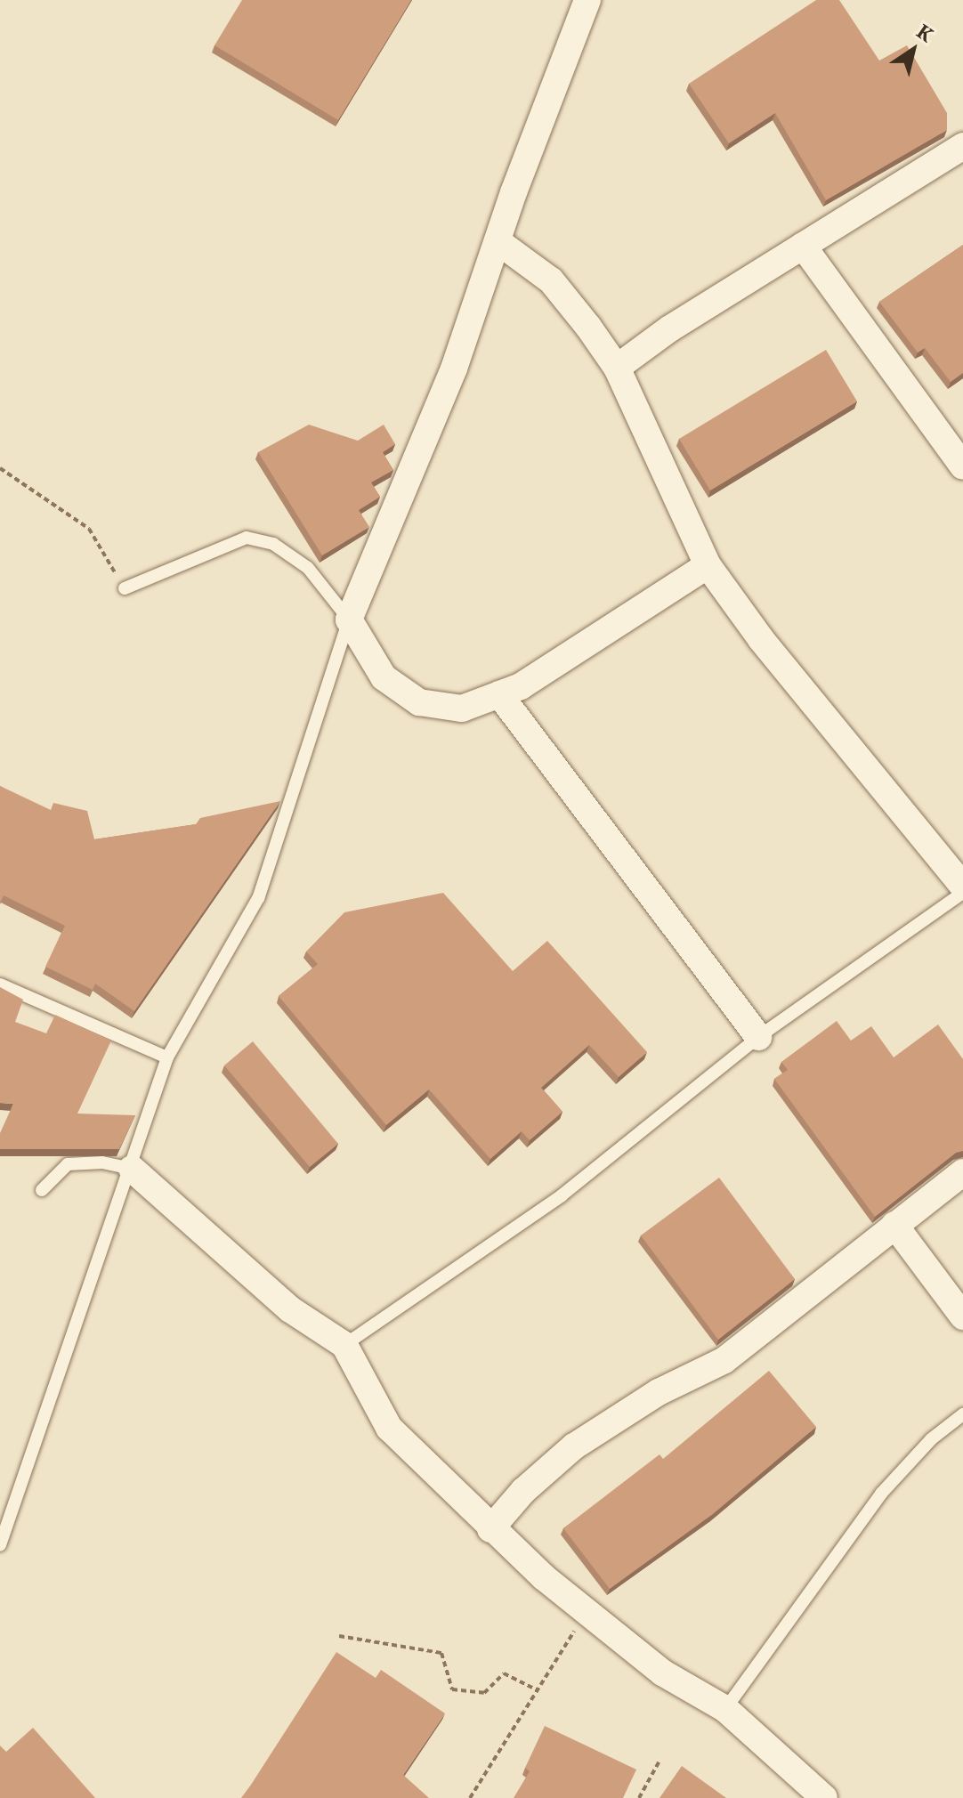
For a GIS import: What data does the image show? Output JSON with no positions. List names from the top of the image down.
{
  "north": "top right"
}
